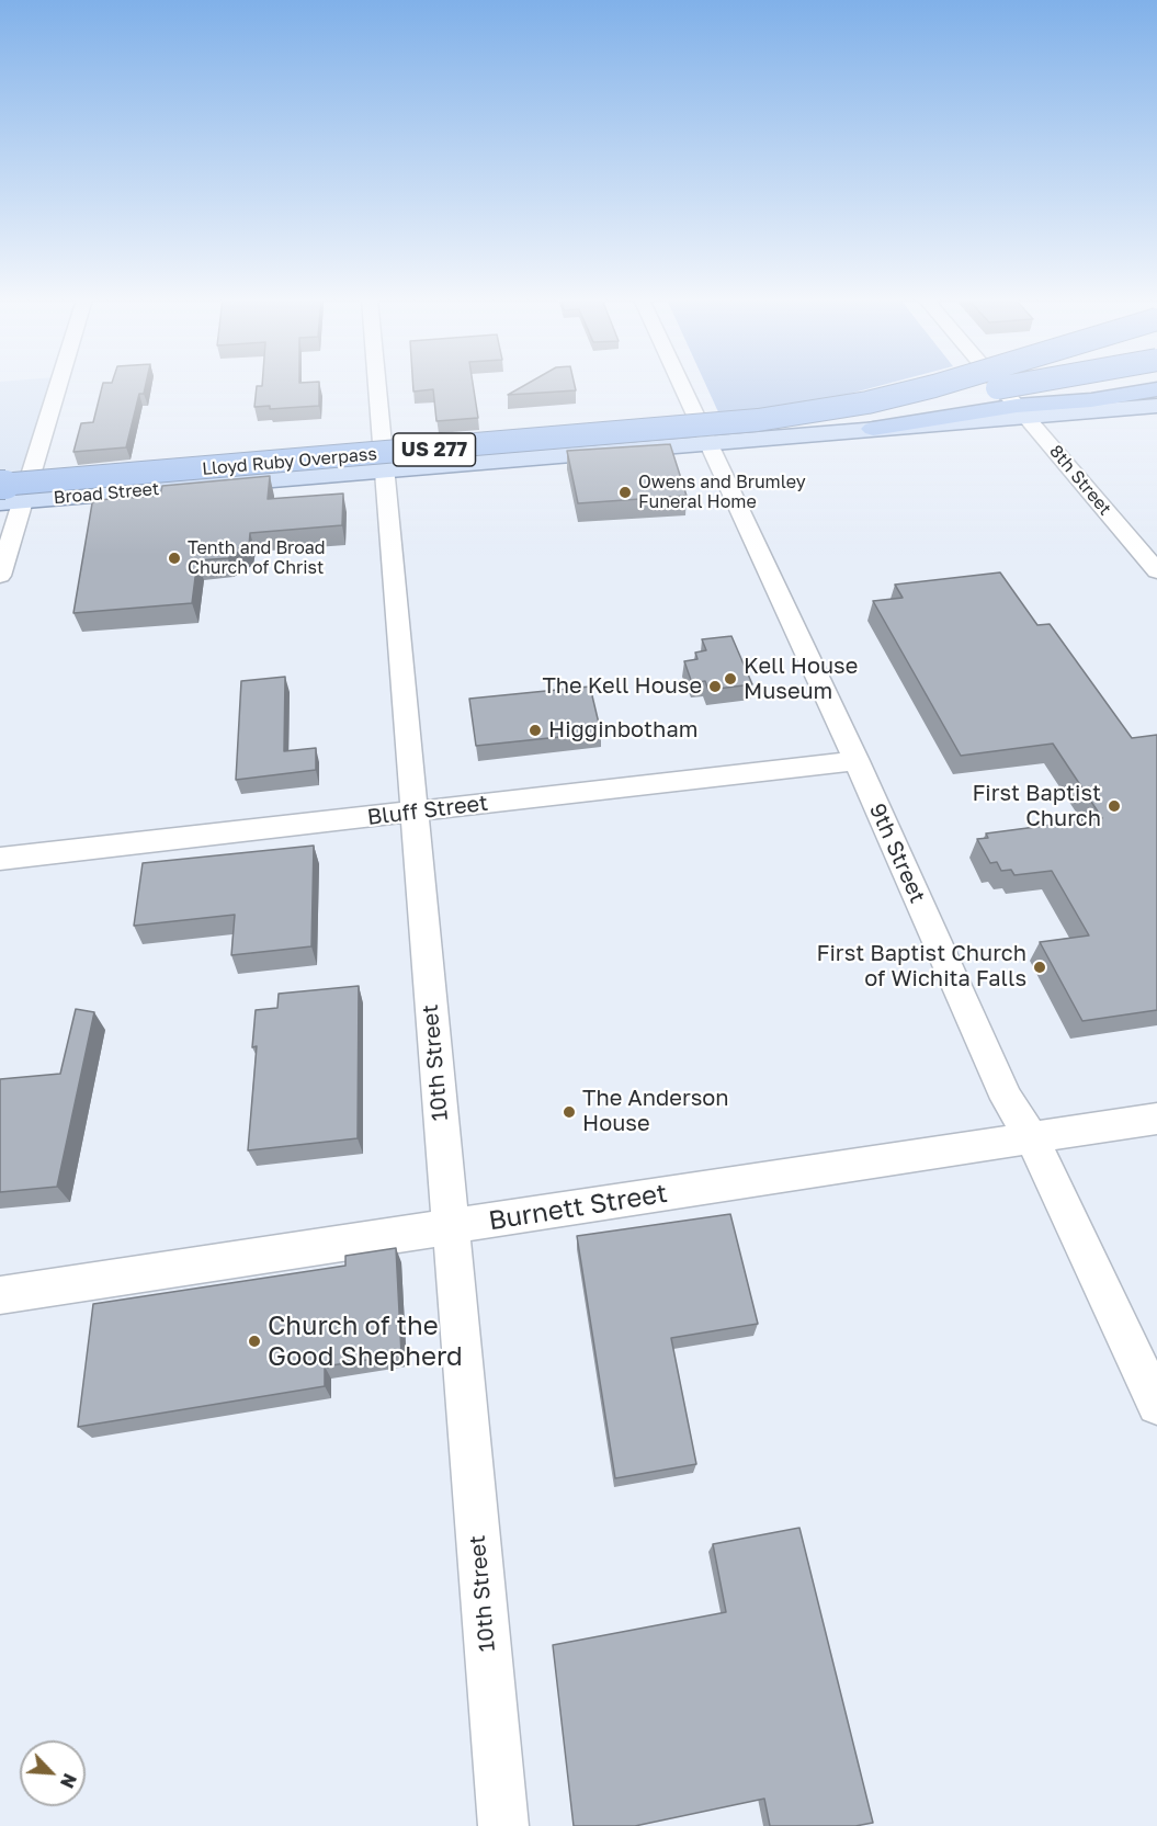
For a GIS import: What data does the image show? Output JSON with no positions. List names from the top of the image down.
{
  "streets": {
    "highway": ["US 277", "Lloyd Ruby Overpass"],
    "main road": ["Broad Street"],
    "street": [
      "8th Street",
      "Bluff Street",
      "9th Street",
      "10th Street",
      "Burnett Street"
    ]
  },
  "crossings": [
    ["8th Street", "Broad Street"],
    ["Broad Street", "9th Street"],
    ["Broad Street", "10th Street"],
    ["Bluff Street", "9th Street"],
    ["Bluff Street", "10th Street"],
    ["9th Street", "Burnett Street"],
    ["10th Street", "Burnett Street"]
  ],
  "places": [
    "Owens and Brumley Funeral Home",
    "Tenth and Broad Church of Christ",
    "Kell House Museum",
    "The Kell House",
    "Higginbotham",
    "First Baptist Church",
    "First Baptist Church of Wichita Falls",
    "The Anderson House",
    "Church of the Good Shepherd"
  ],
  "north": "bottom right"
}
